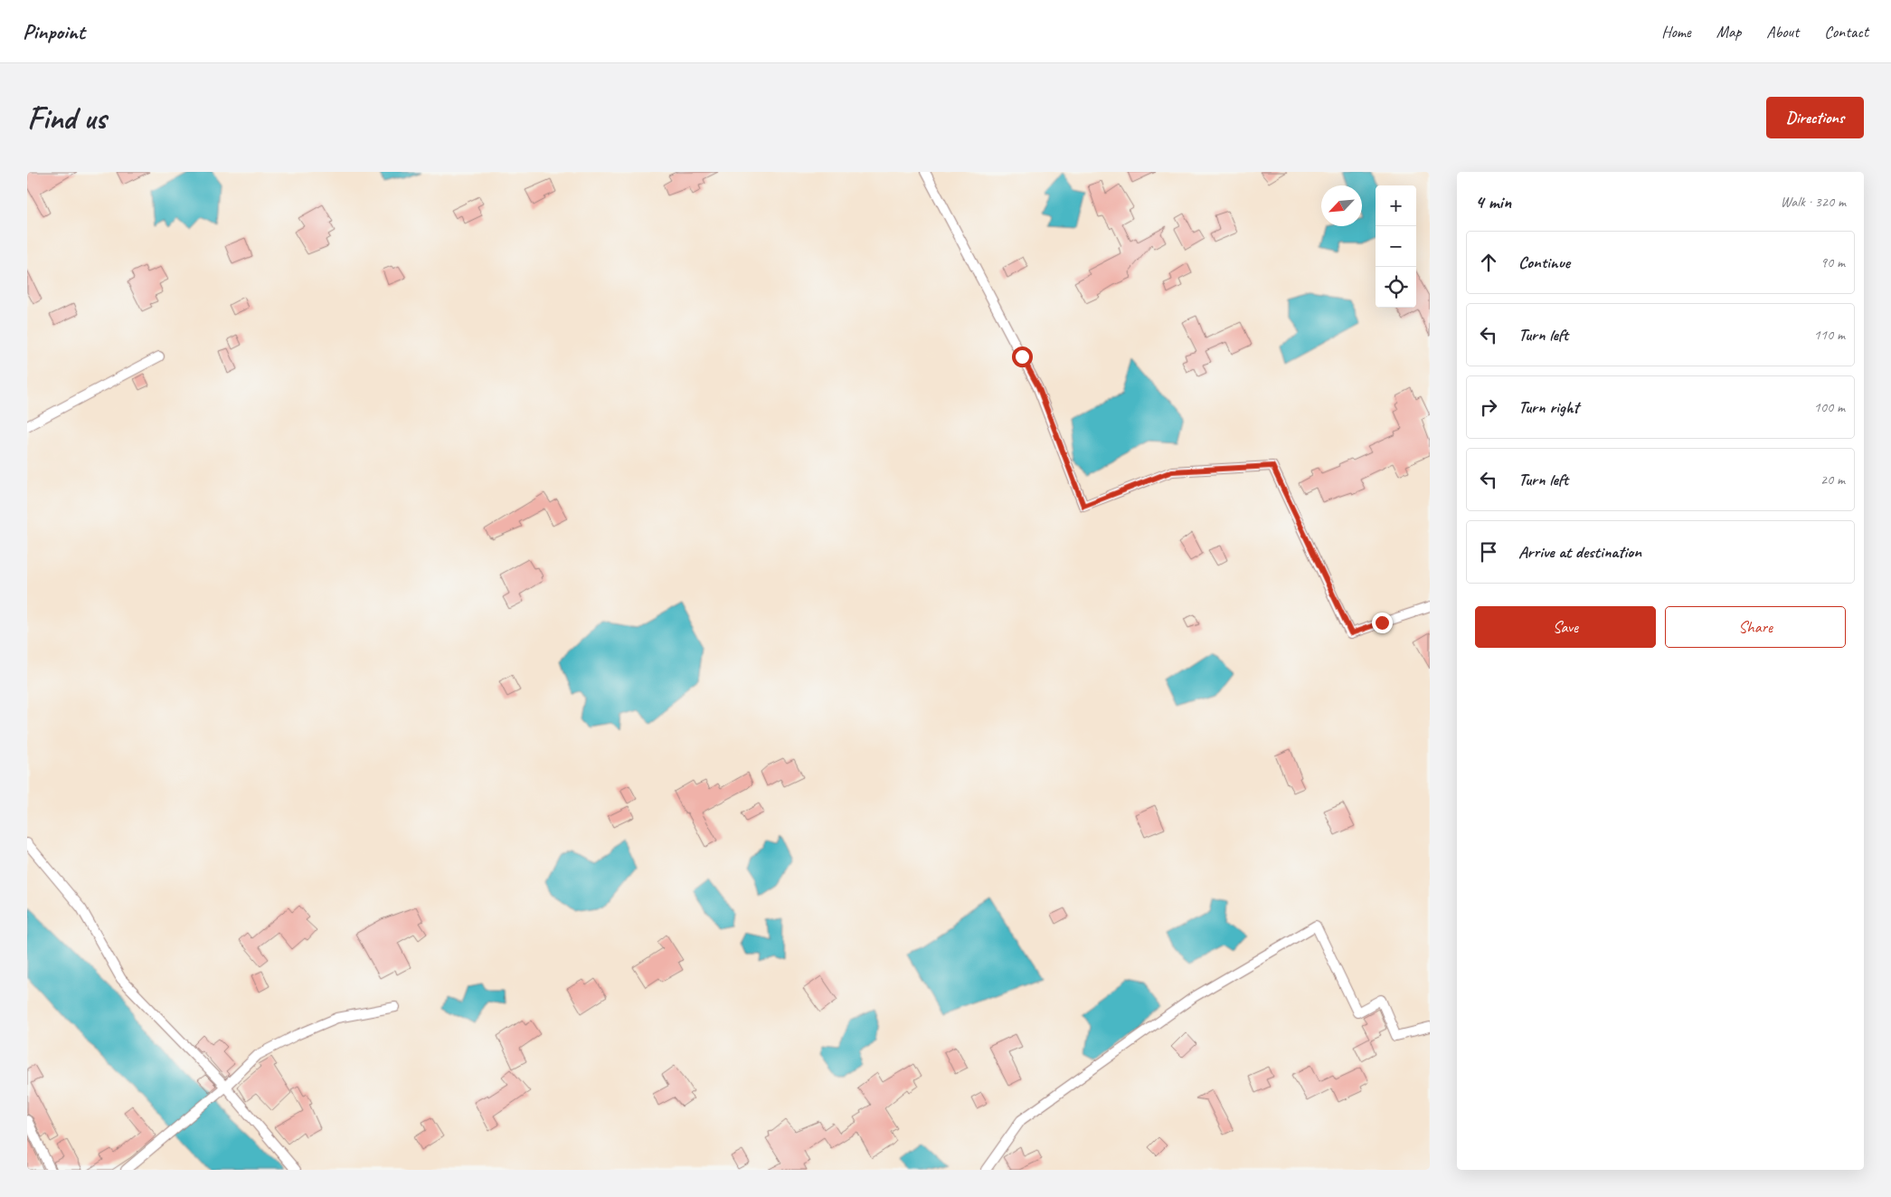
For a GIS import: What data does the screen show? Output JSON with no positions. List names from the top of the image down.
{
  "north": "bottom left",
  "page": {
    "header": "Pinpoint",
    "nav": [
      "Home",
      "Map",
      "About",
      "Contact"
    ],
    "buttons": [
      "Directions",
      ["Save", "Share"]
    ],
    "title": "Find us",
    "heading": ["4 min", "Walk · 320 m"],
    "map_buttons": ["+", "−"],
    "list": [
      ["Continue", "90 m"],
      ["Turn left", "110 m"],
      ["Turn right", "100 m"],
      ["Turn left", "20 m"],
      "Arrive at destination"
    ]
  }
}
